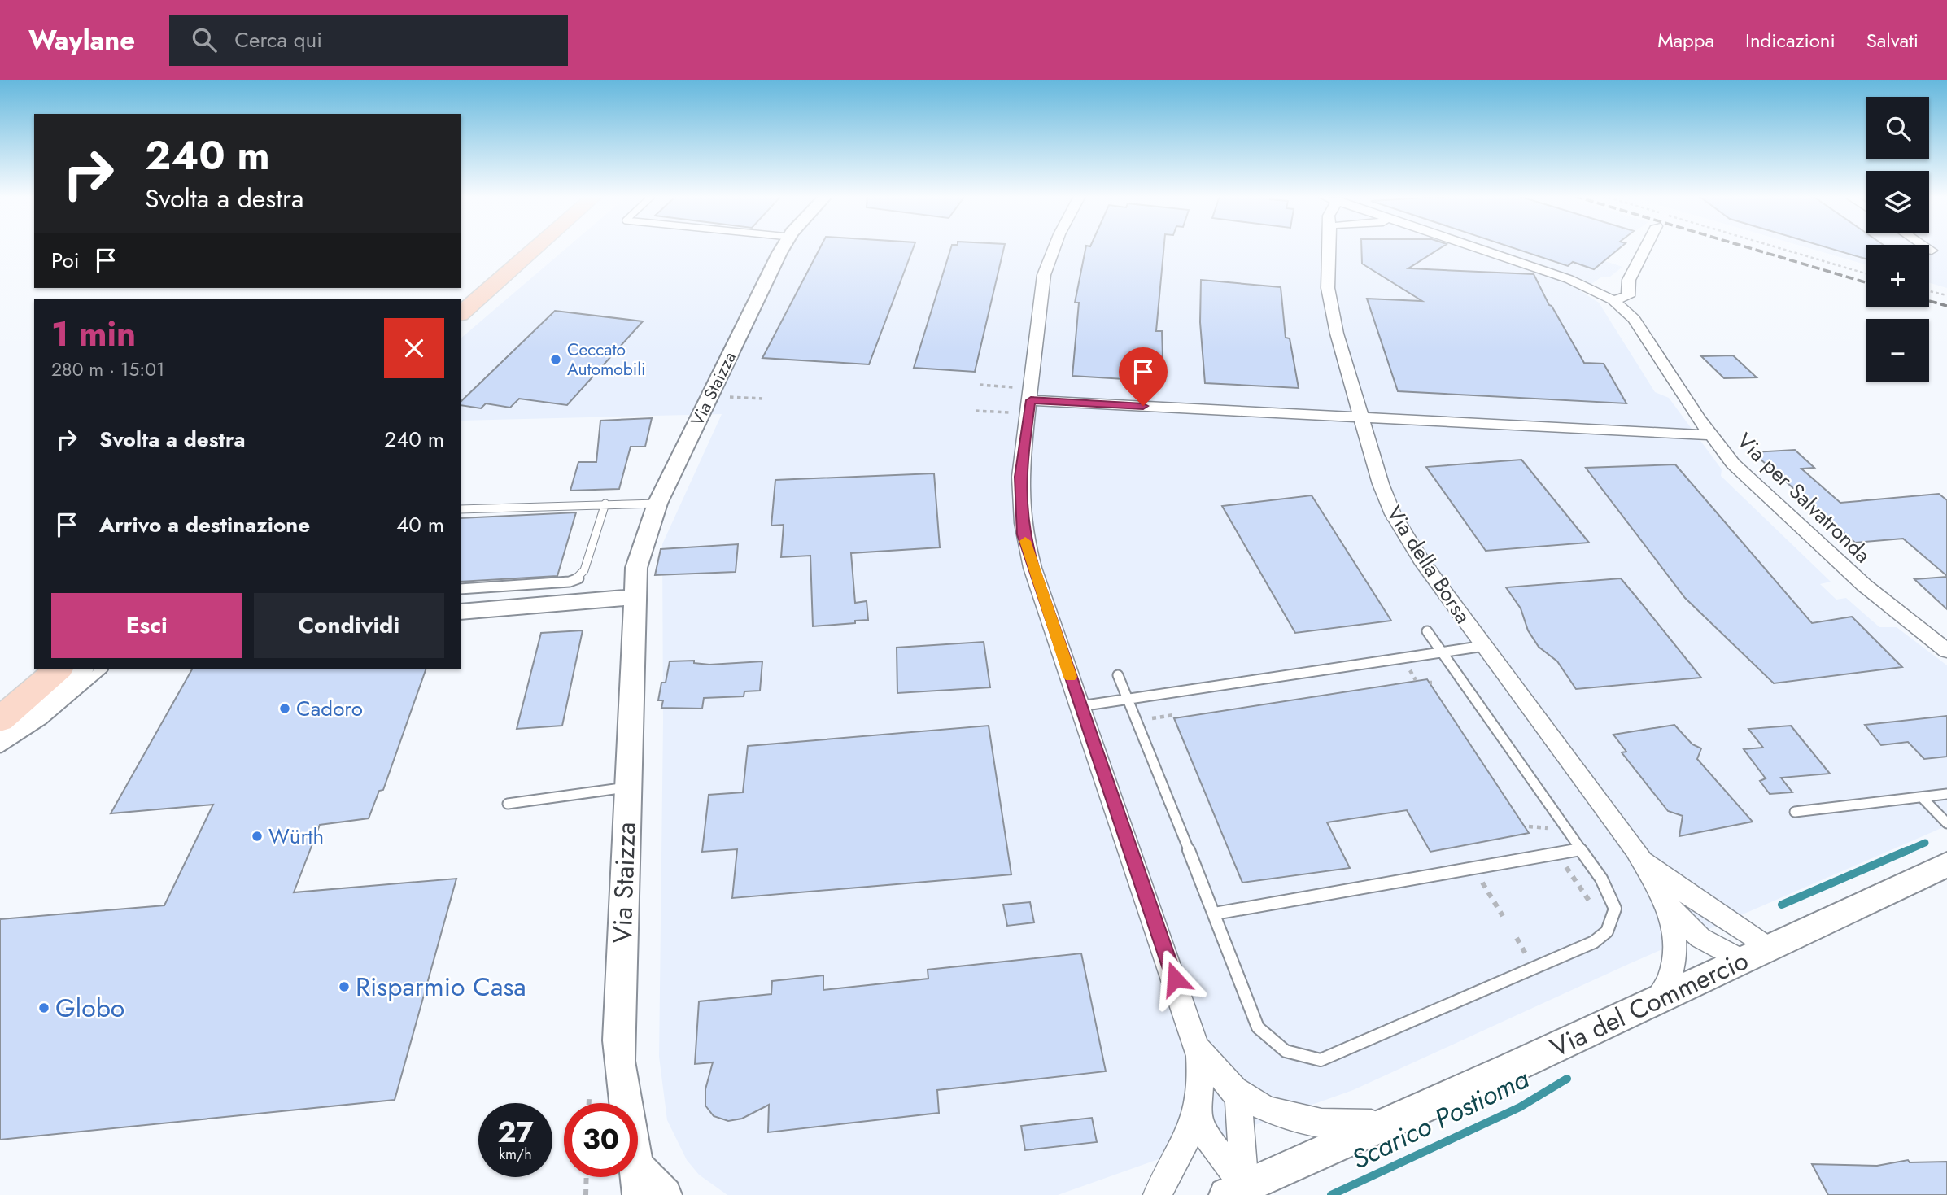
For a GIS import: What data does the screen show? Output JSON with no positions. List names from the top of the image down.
{
  "streets": {
    "street": [
      "Via Staizza",
      "Via per Salvatronda",
      "Via della Borsa",
      "Via del Commercio"
    ]
  },
  "crossings": [
    ["Via della Borsa", "Via del Commercio"]
  ],
  "water": ["Scarico Postioma"],
  "places": [
    "Ceccato Automobili",
    "Cadoro",
    "Würth",
    "Risparmio Casa",
    "Globo"
  ],
  "page": {
    "header": "Waylane",
    "search": "Cerca qui",
    "nav": ["Mappa", "Indicazioni", "Salvati"],
    "map_buttons": ["+", "−"],
    "turn": ["240 m", "Svolta a destra"],
    "then": "Poi",
    "heading": ["1 min", "280 m · 15:01"],
    "list": [
      {
        "name": "Svolta a destra",
        "value": "240 m"
      },
      {
        "name": "Arrivo a destinazione",
        "value": "40 m"
      }
    ],
    "buttons": ["Esci", "Condividi"],
    "speed": "27 km/h",
    "limit": "30"
  }
}
